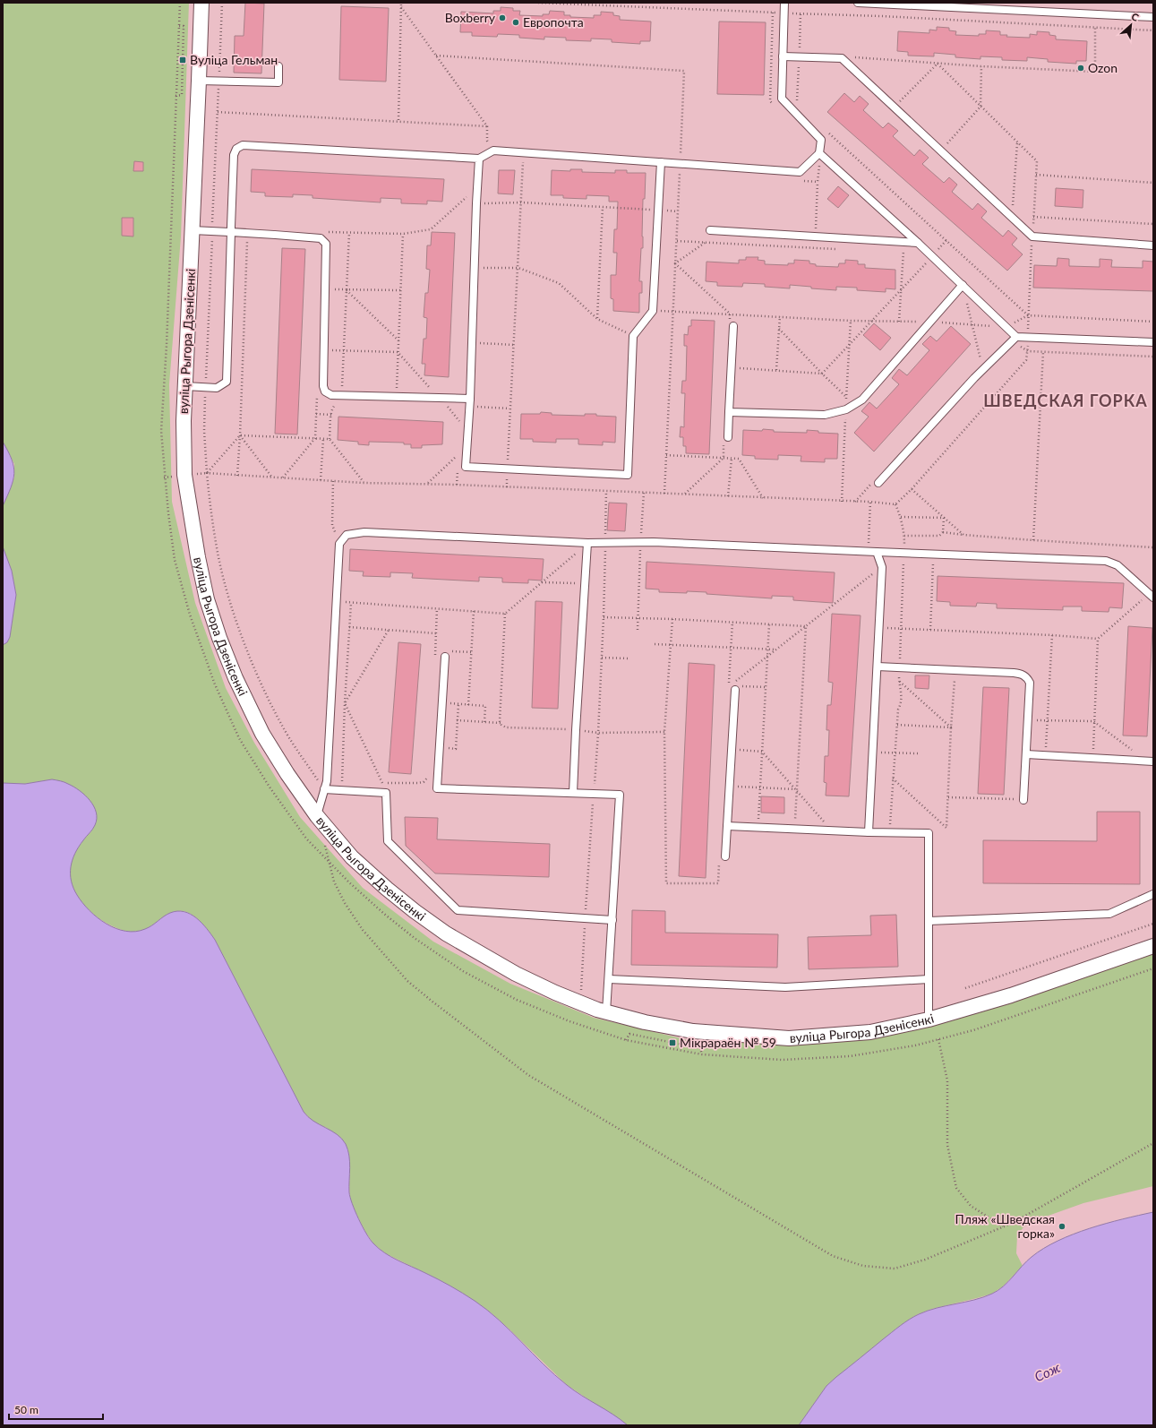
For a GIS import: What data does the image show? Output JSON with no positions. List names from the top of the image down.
{
  "streets": {
    "street": ["вуліца Рыгора Дзенісенкі"]
  },
  "districts": ["ШВЕДСКАЯ ГОРКА"],
  "water": ["Сож"],
  "places": {
    "other": [
      "Boxberry",
      "Европочта",
      "Ozon",
      "Пляж «Шведская горка»"
    ],
    "transit": ["Вуліца Гельман", "Мікрараён № 59"]
  },
  "scale_bar": "50 m",
  "north": "top right"
}
